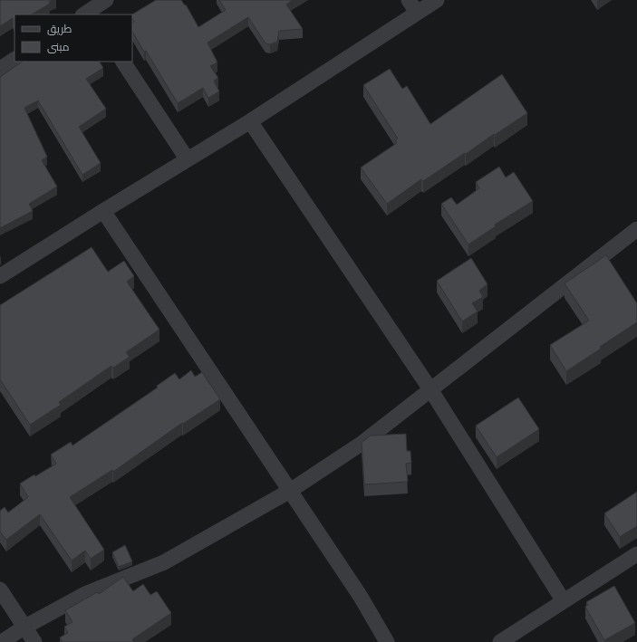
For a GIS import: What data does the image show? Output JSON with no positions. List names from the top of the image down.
{
  "legend": ["طريق", "مبنى"]
}
